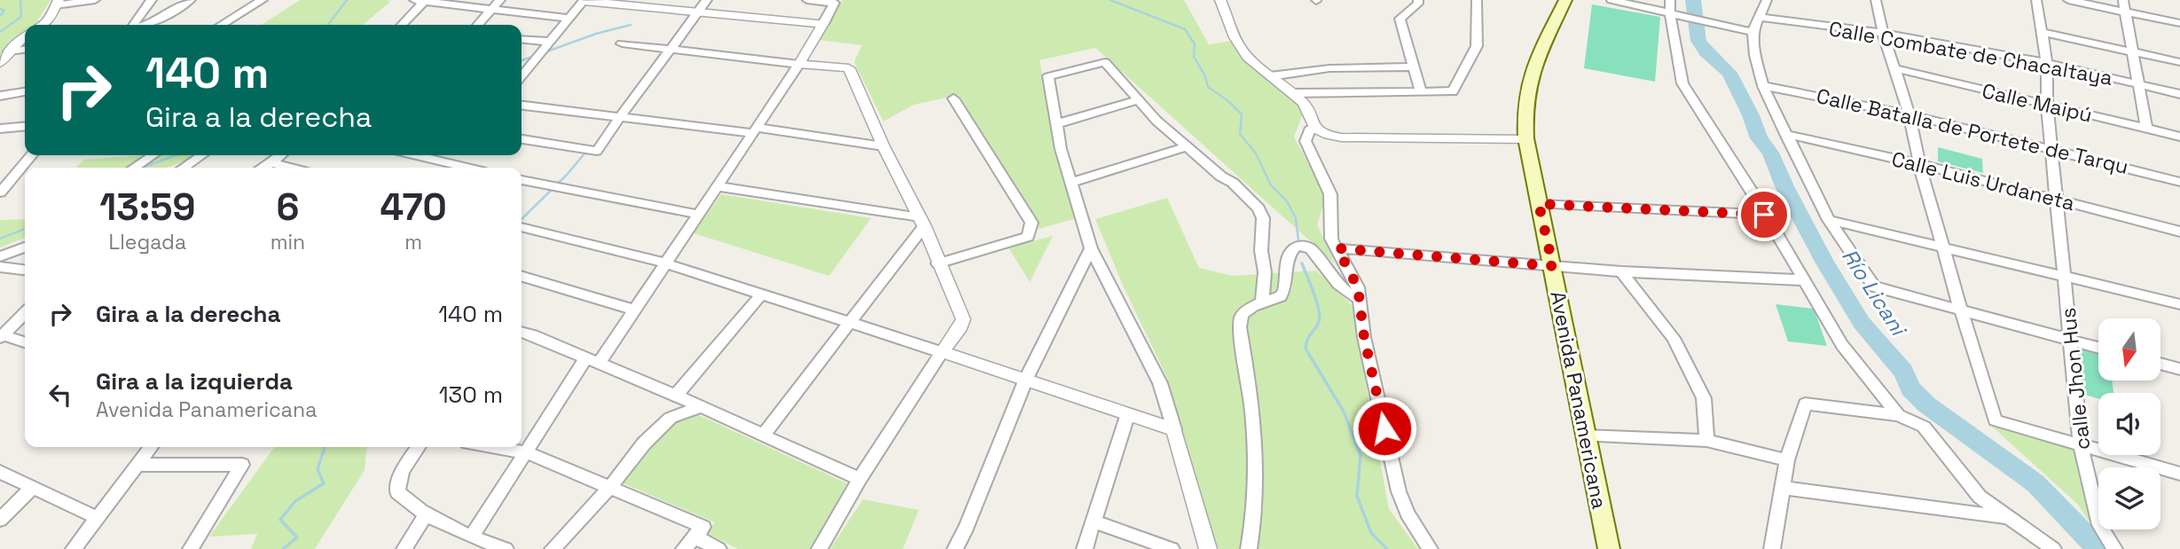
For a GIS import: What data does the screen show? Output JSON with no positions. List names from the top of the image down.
{
  "streets": {
    "main road": ["Avenida Panamericana"],
    "street": [
      "Calle Combate de Chacaltaya",
      "Calle Maipú",
      "Calle Batalla de Portete de Tarqu",
      "Calle Luis Urdaneta",
      "calle Jhon Hus"
    ]
  },
  "crossings": [
    ["Calle Combate de Chacaltaya", "calle Jhon Hus"],
    ["Calle Maipú", "calle Jhon Hus"],
    ["Calle Batalla de Portete de Tarqu", "calle Jhon Hus"],
    ["Calle Luis Urdaneta", "calle Jhon Hus"]
  ],
  "water": ["Río Licani"],
  "north": "bottom",
  "page": {
    "turn": ["140 m", "Gira a la derecha"],
    "eta": [
      "13:59",
      "Llegada",
      "6",
      "min",
      "470",
      "m"
    ],
    "list": [
      {
        "name": "Gira a la derecha",
        "value": "140 m"
      },
      {
        "name": "Gira a la izquierda",
        "note": "Avenida Panamericana",
        "value": "130 m"
      }
    ]
  }
}
